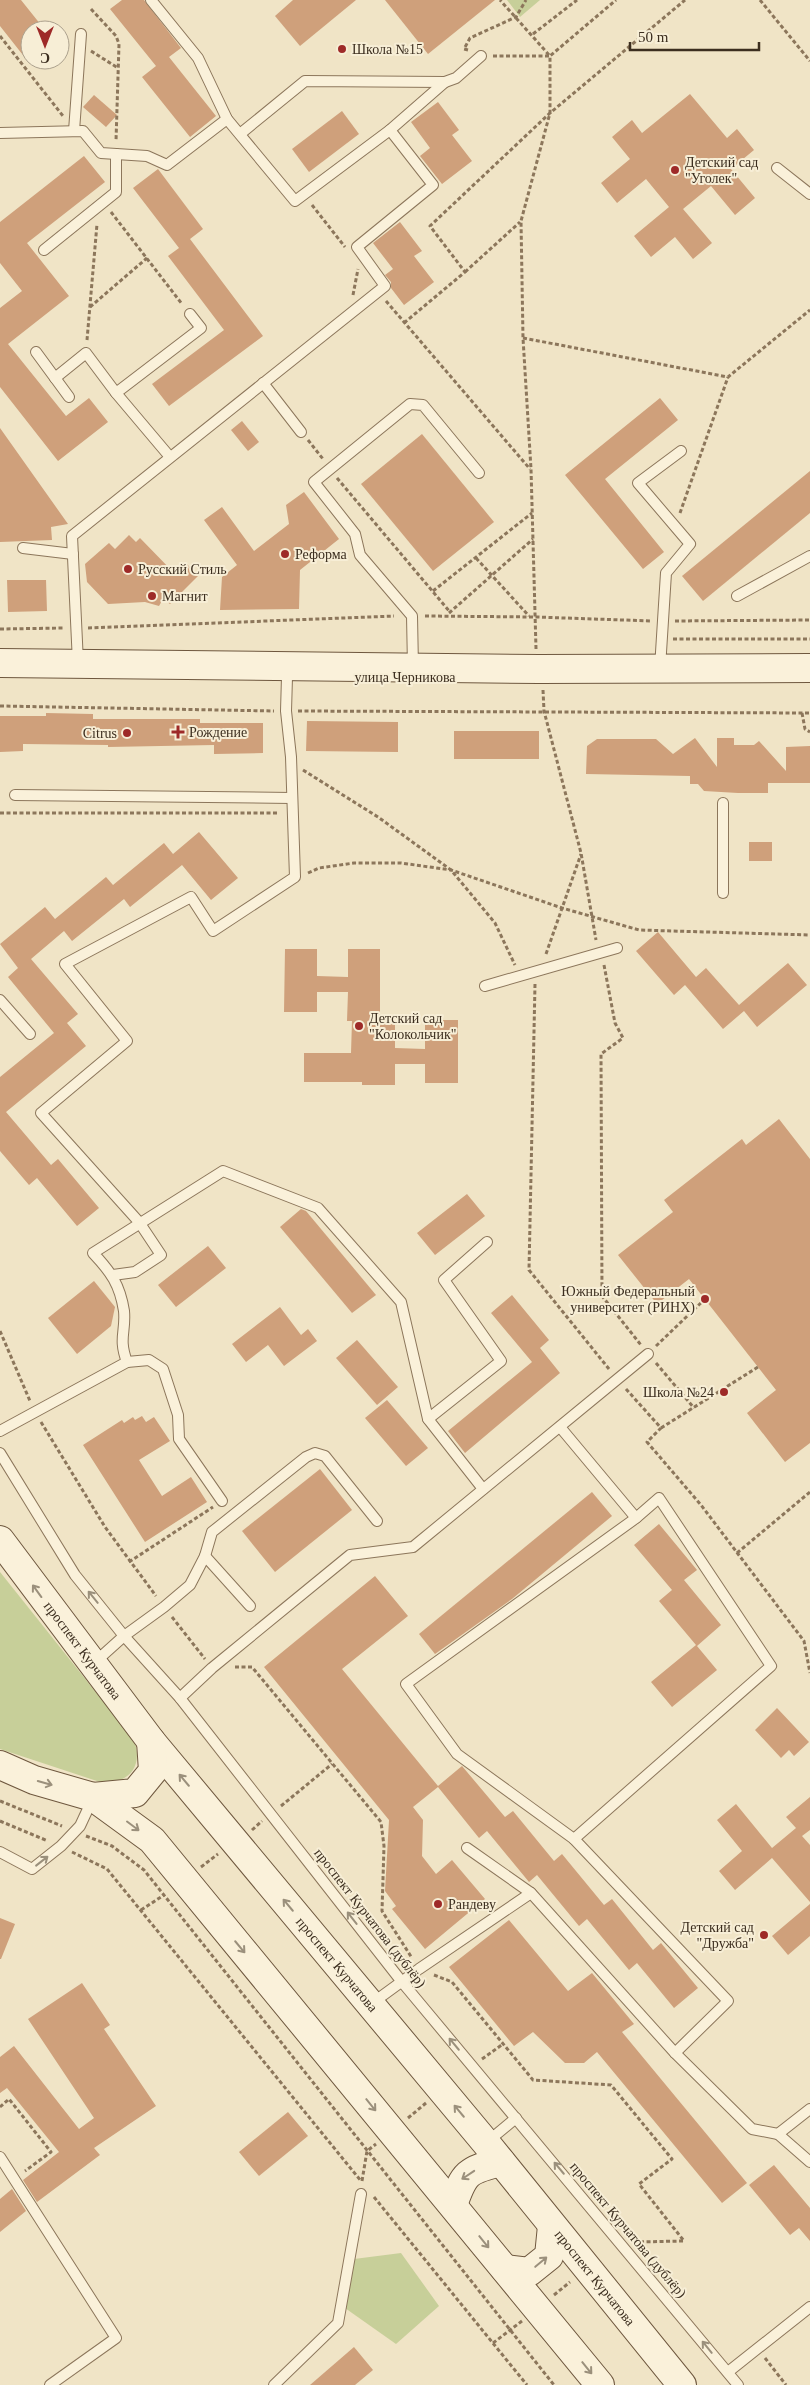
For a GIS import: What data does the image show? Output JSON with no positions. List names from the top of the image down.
{
  "streets": {
    "street": ["улица Черникова", "проспект Курчатова"],
    "lane": ["проспект Курчатова (дублёр)"]
  },
  "one_way": ["проспект Курчатова (дублёр)"],
  "places": {
    "other": [
      "Школа №15",
      "Детский сад \"Уголек\"",
      "Реформа",
      "Русский Стиль",
      "Магнит",
      "Citrus",
      "Детский сад \"Колокольчик\"",
      "Южный Федеральный университет (РИНХ)",
      "Школа №24",
      "Рандеву",
      "Детский сад \"Дружба\""
    ],
    "health": ["Рождение"]
  },
  "scale_bar": "50 m",
  "north": "bottom"
}
